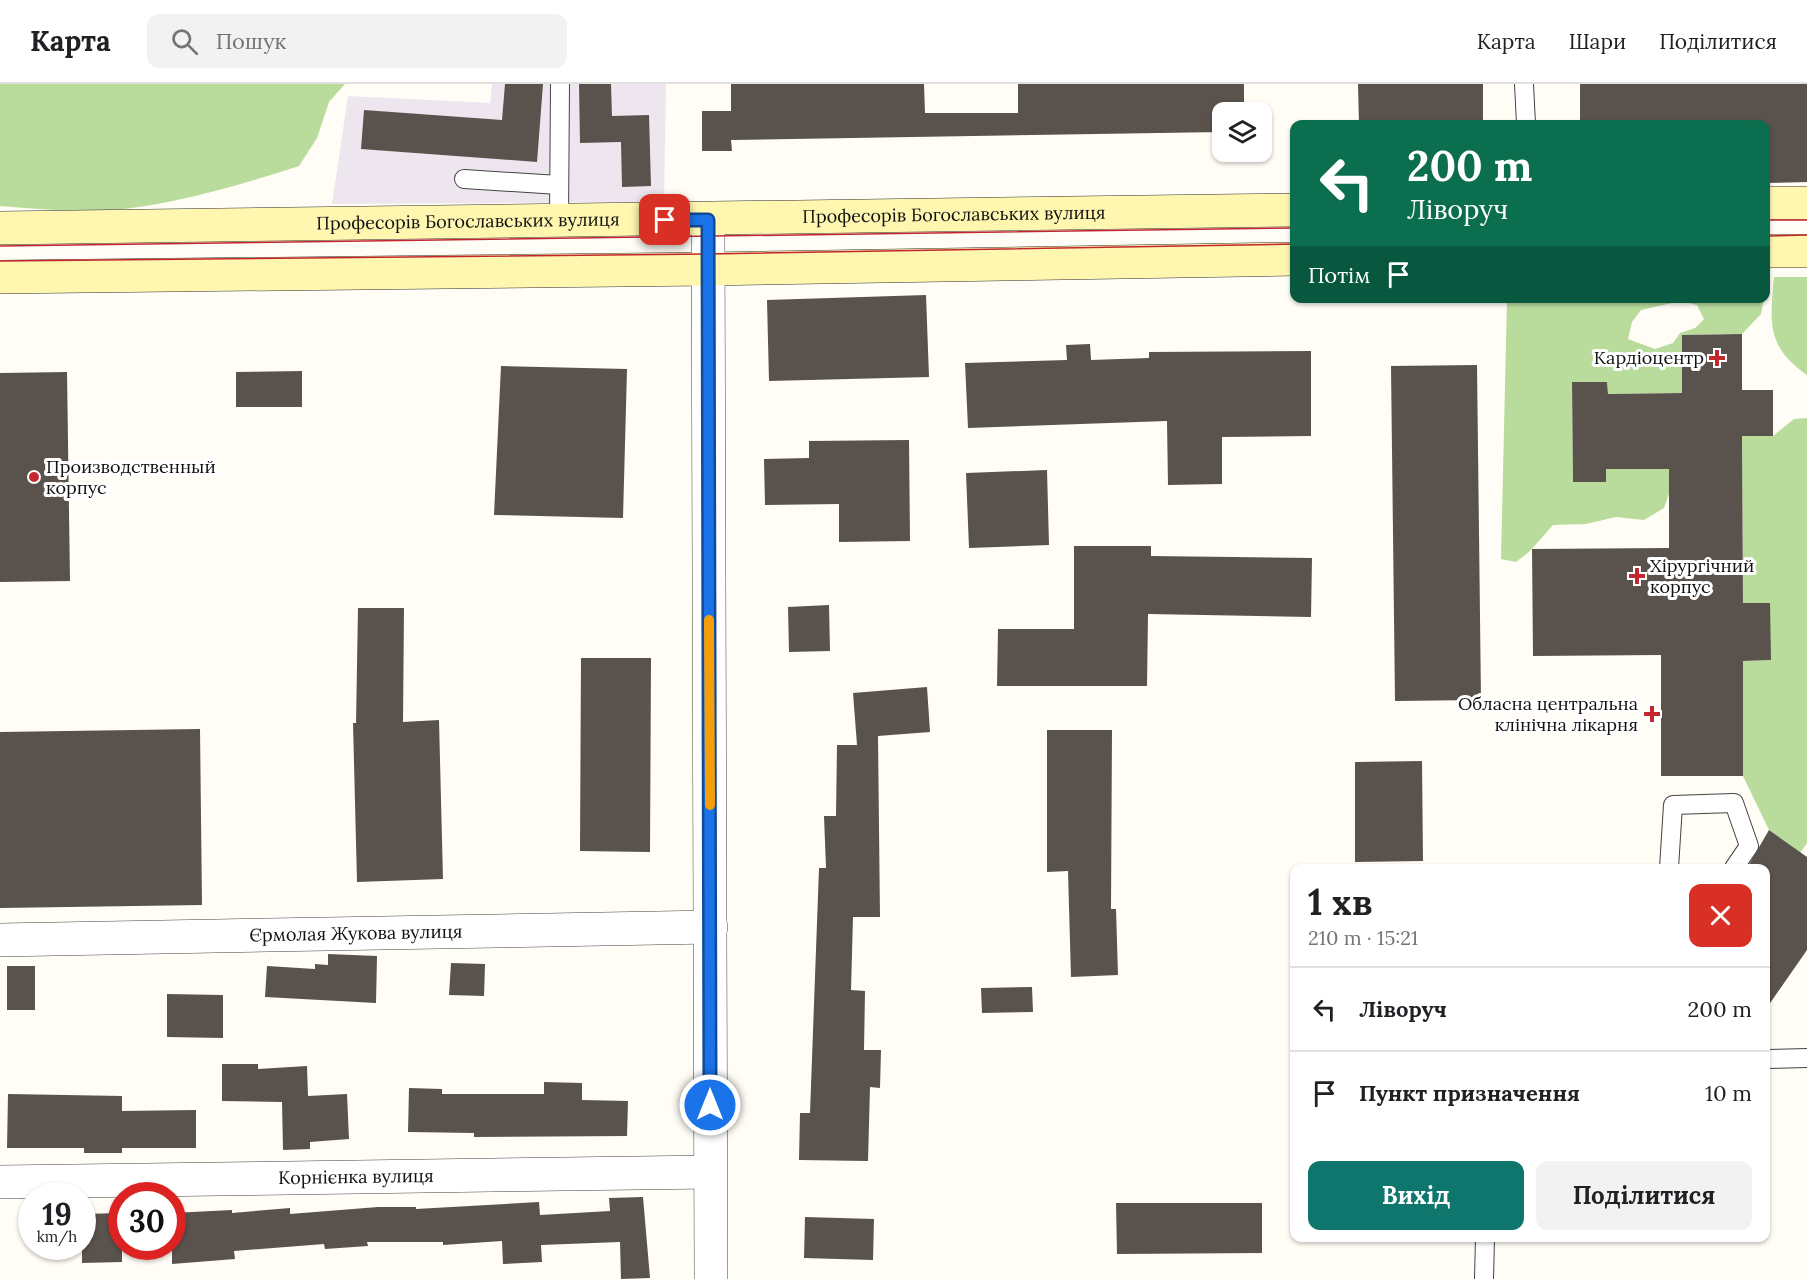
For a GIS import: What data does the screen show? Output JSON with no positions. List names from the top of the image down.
{
  "streets": {
    "street": ["Професорів Богославських вулиця", "Єрмолая Жукова вулиця", "Корнієнка вулиця"]
  },
  "places": {
    "health": ["Кардіоцентр", "Хірургічний корпус", "Обласна центральна клінічна лікарня"],
    "other": ["Производственный корпус"]
  },
  "page": {
    "header": "Карта",
    "search": "Пошук",
    "nav": ["Карта", "Шари", "Поділитися"],
    "turn": ["200 m", "Ліворуч"],
    "then": "Потім",
    "heading": ["1 хв", "210 m · 15:21"],
    "list": [
      {
        "name": "Ліворуч",
        "value": "200 m"
      },
      {
        "name": "Пункт призначення",
        "value": "10 m"
      }
    ],
    "buttons": ["Вихід", "Поділитися"],
    "speed": "19 km/h",
    "limit": "30"
  }
}
